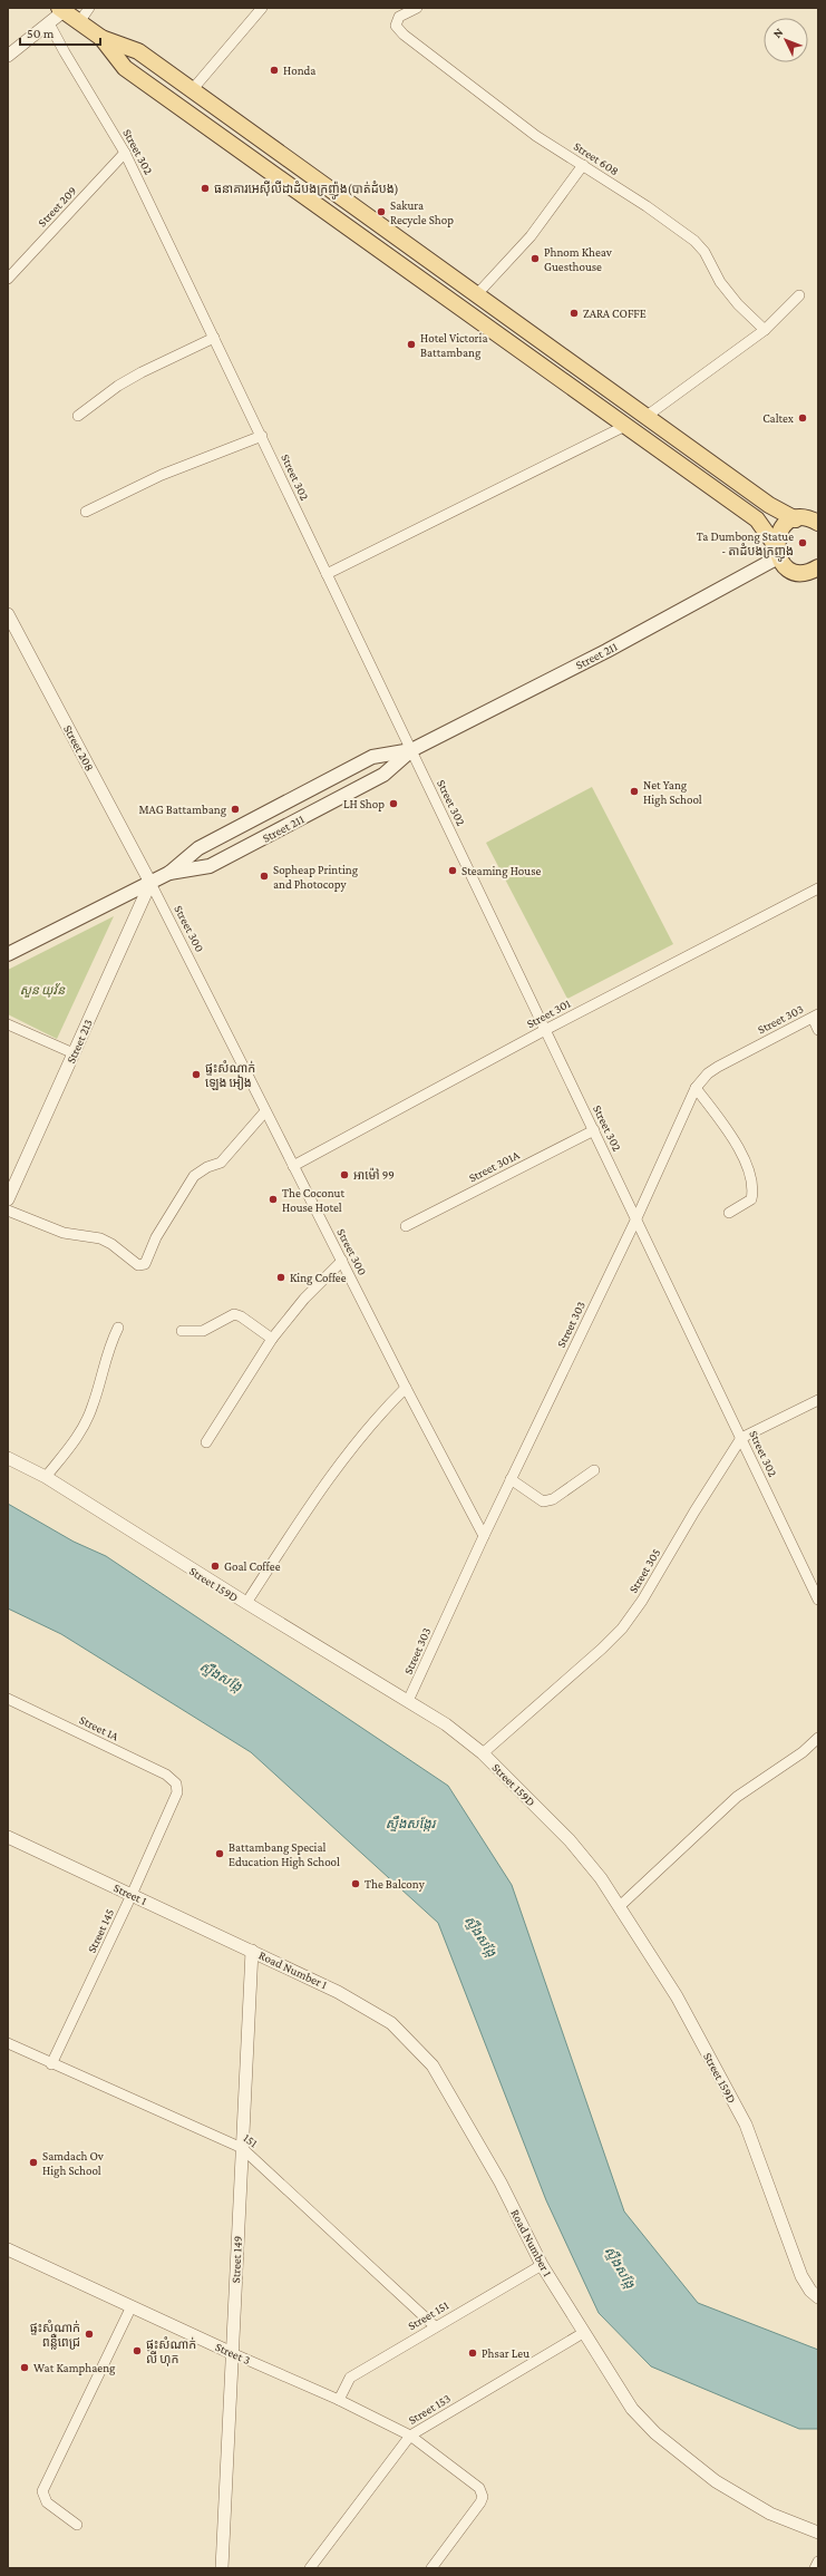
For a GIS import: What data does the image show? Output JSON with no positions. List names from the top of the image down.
{
  "streets": {
    "main road": ["Street 211"],
    "street": [
      "Street 302",
      "Street 608",
      "Street 209",
      "Street 208",
      "Street 300",
      "Street 301",
      "Street 303",
      "Street 213",
      "Street 301A",
      "Street 305",
      "Street 159D",
      "Street 1A",
      "Street 1",
      "Street 145",
      "Road Number 1",
      "151",
      "Street 149",
      "Street 151",
      "Street 3",
      "Street 153"
    ]
  },
  "crossings": [
    ["Street 302", "Street 209"],
    ["Street 302", "Street 211"],
    ["Street 302", "Street 301"],
    ["Street 302", "Street 303"],
    ["Street 302", "Street 301A"],
    ["Street 302", "Street 305"],
    ["Street 211", "Street 208"],
    ["Street 211", "Street 300"],
    ["Street 211", "Street 213"],
    ["Street 208", "Street 300"],
    ["Street 208", "Street 213"],
    ["Street 300", "Street 301"],
    ["Street 300", "Street 303"],
    ["Street 300", "Street 213"],
    ["Street 303", "Street 159D"],
    ["Street 305", "Street 159D"],
    ["Street 1A", "Street 145"],
    ["Street 1", "Street 145"],
    ["Street 1", "Road Number 1"],
    ["Street 1", "Street 149"],
    ["Street 145", "151"],
    ["Road Number 1", "Street 149"],
    ["Road Number 1", "Street 151"],
    ["Road Number 1", "Street 153"],
    ["151", "Street 149"],
    ["151", "Street 151"],
    ["Street 149", "Street 3"],
    ["Street 151", "Street 3"],
    ["Street 3", "Street 153"]
  ],
  "water": ["ស្ទឹងសង្កែ", "ស្ទឹងសង្កែរ"],
  "parks": ["សួន យុវ័ន"],
  "places": [
    "Honda",
    "ធនាគារអេស៊ីលីដាដំបងក្រញ៉ូង(បាត់ដំបង)",
    "Sakura Recycle Shop",
    "Phnom Kheav Guesthouse",
    "ZARA COFFE",
    "Hotel Victoria Battambang",
    "Caltex",
    "Ta Dumbong Statue - តាដំបងក្រញូង",
    "Net Yang High School",
    "LH Shop",
    "MAG Battambang",
    "Steaming House",
    "Sopheap Printing and Photocopy",
    "ផ្ទះសំណាក់ ឡេង អៀង",
    "អាម៉ៅ 99",
    "The Coconut House Hotel",
    "King Coffee",
    "Goal Coffee",
    "Battambang Special Education High School",
    "The Balcony",
    "Samdach Ov High School",
    "ផ្ទះសំណាក់ ពន្លឺពេជ្រ",
    "ផ្ទះសំណាក់ លី ហុក",
    "Phsar Leu",
    "Wat Kamphaeng"
  ],
  "scale_bar": "50 m",
  "north": "top left"
}
